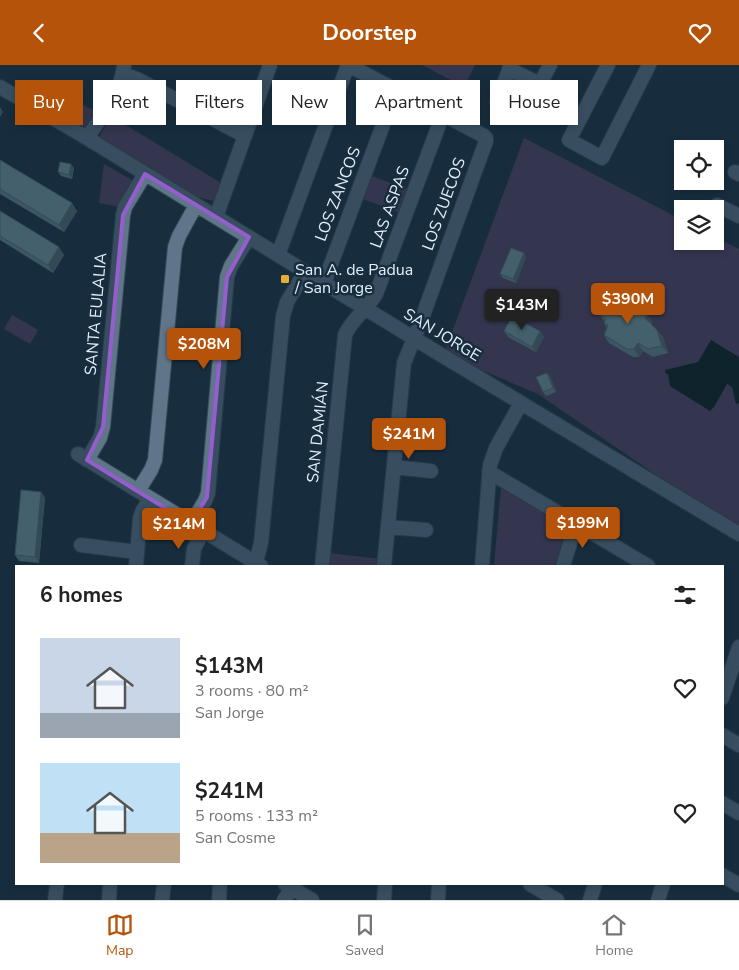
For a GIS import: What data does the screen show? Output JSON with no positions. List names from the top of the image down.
{
  "streets": {
    "street": [
      "LOS ZANCOS",
      "LOS ZUECOS",
      "LAS ASPAS",
      "SANTA EULALIA",
      "SAN JORGE",
      "SAN DAMIÁN"
    ]
  },
  "crossings": [
    ["LOS ZANCOS", "SAN JORGE"],
    ["LOS ZUECOS", "SAN JORGE"],
    ["LAS ASPAS", "SAN JORGE"],
    ["LAS ASPAS", "SAN DAMIÁN"],
    ["SANTA EULALIA", "SAN JORGE"],
    ["SAN JORGE", "SAN DAMIÁN"]
  ],
  "places": {
    "transit": ["San A. de Padua / San Jorge"]
  },
  "page": {
    "header": "Doorstep",
    "chip": [
      "Buy",
      "Rent",
      "Filters",
      "New",
      "Apartment",
      "House"
    ],
    "price": [
      "$390M",
      "$143M",
      "$208M",
      "$241M",
      "$199M",
      "$214M"
    ],
    "heading": "6 homes",
    "list": [
      {
        "name": "$143M",
        "note": "3 rooms · 80 m² · San Jorge"
      },
      {
        "name": "$241M",
        "note": "5 rooms · 133 m² · San Cosme"
      }
    ],
    "tabs": ["Map", "Saved", "Home"]
  }
}
